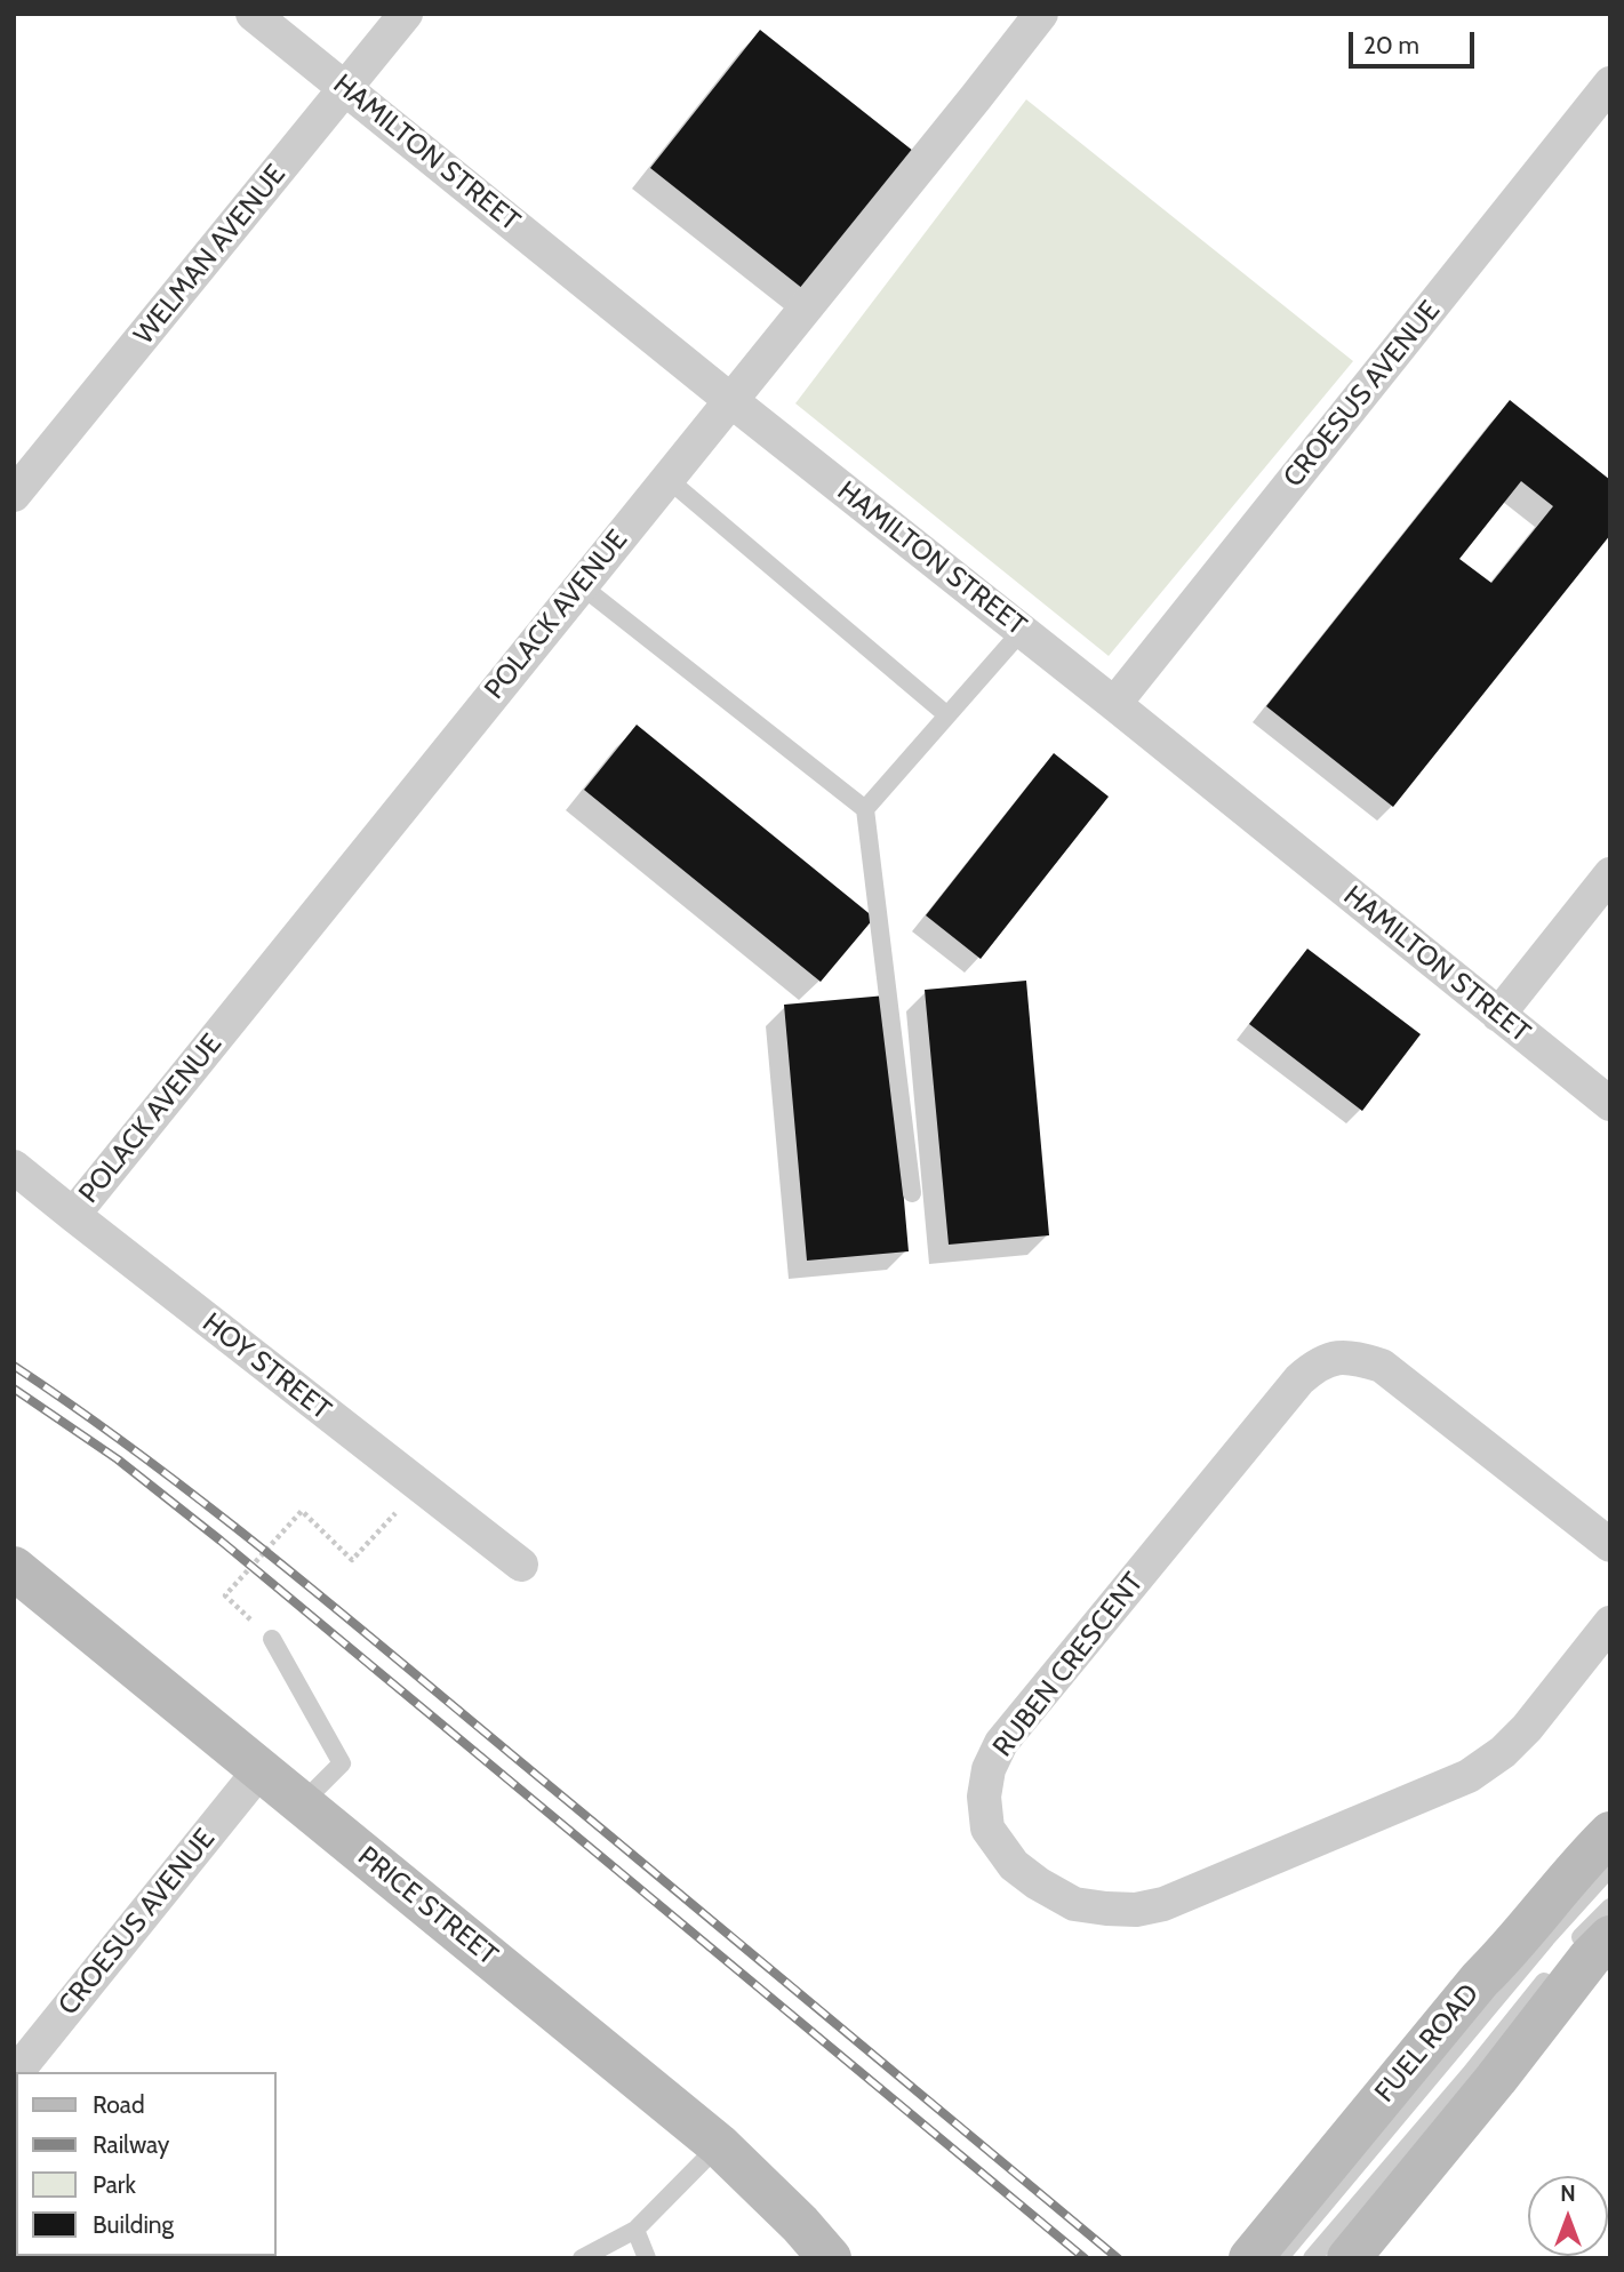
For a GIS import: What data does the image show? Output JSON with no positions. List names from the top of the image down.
{
  "streets": {
    "street": [
      "HAMILTON STREET",
      "WELMAN AVENUE",
      "CROESUS AVENUE",
      "POLACK AVENUE",
      "HOY STREET",
      "RUBEN CRESCENT",
      "PRICE STREET",
      "FUEL ROAD"
    ]
  },
  "crossings": [
    ["HAMILTON STREET", "WELMAN AVENUE"],
    ["HAMILTON STREET", "CROESUS AVENUE"],
    ["HAMILTON STREET", "POLACK AVENUE"],
    ["CROESUS AVENUE", "PRICE STREET"],
    ["POLACK AVENUE", "HOY STREET"]
  ],
  "legend": [
    "Road",
    "Railway",
    "Park",
    "Building"
  ],
  "scale_bar": "20 m",
  "north": "top"
}
